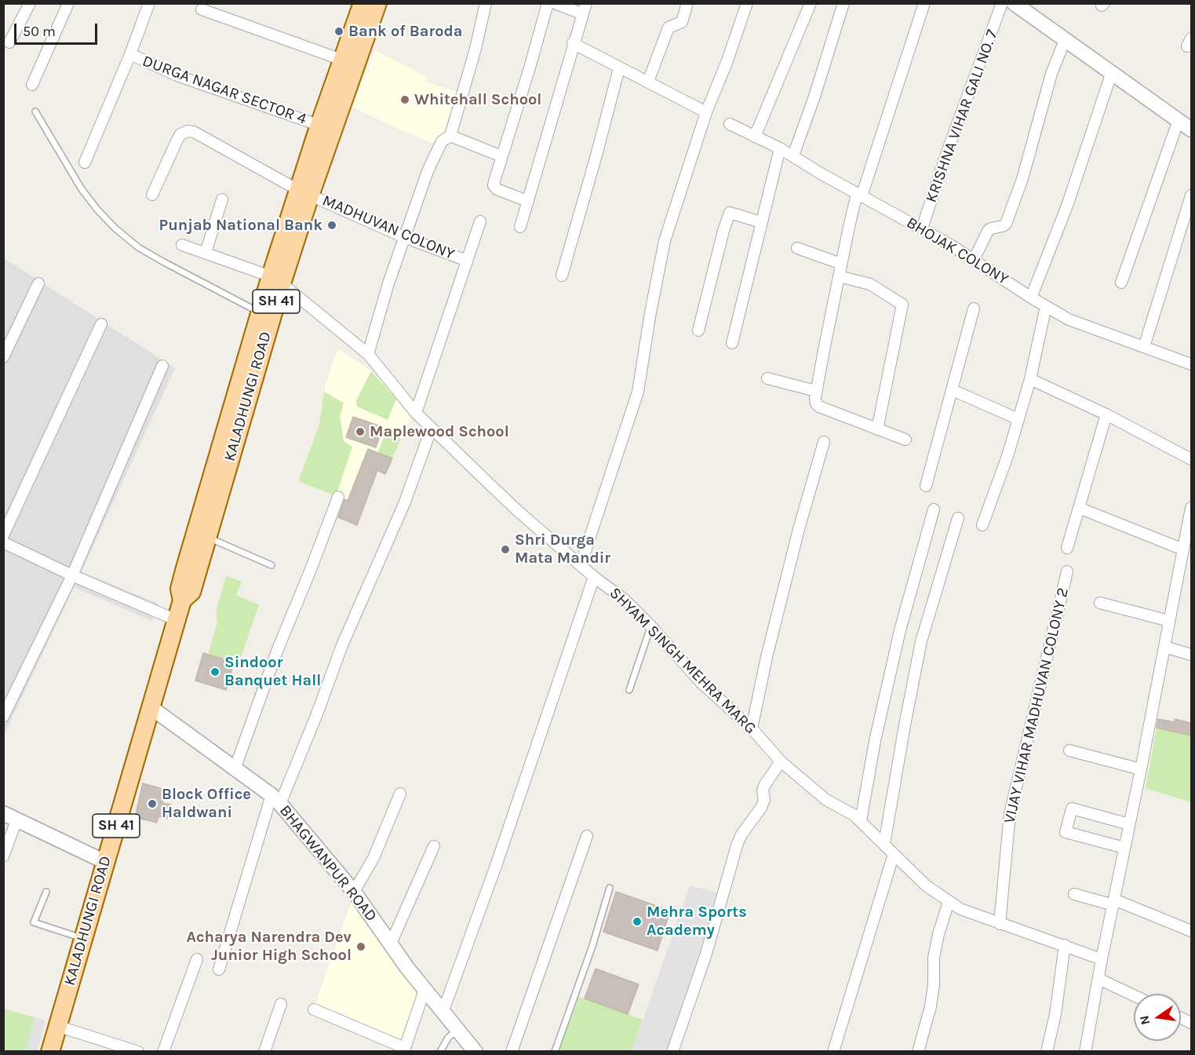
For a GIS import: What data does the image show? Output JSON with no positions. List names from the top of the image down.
{
  "streets": {
    "main road": ["SH 41", "KALADHUNGI ROAD"],
    "street": [
      "DURGA NAGAR SECTOR 4",
      "KRISHNA VIHAR GALI NO. 7",
      "MADHUVAN COLONY",
      "BHOJAK COLONY",
      "SHYAM SINGH MEHRA MARG",
      "VIJAY VIHAR MADHUVAN COLONY 2",
      "BHAGWANPUR ROAD"
    ]
  },
  "crossings": [
    ["DURGA NAGAR SECTOR 4", "KALADHUNGI ROAD"],
    ["KRISHNA VIHAR GALI NO. 7", "BHOJAK COLONY"],
    ["MADHUVAN COLONY", "KALADHUNGI ROAD"],
    ["KALADHUNGI ROAD", "SHYAM SINGH MEHRA MARG"],
    ["KALADHUNGI ROAD", "BHAGWANPUR ROAD"],
    ["SHYAM SINGH MEHRA MARG", "VIJAY VIHAR MADHUVAN COLONY 2"]
  ],
  "places": [
    "Bank of Baroda",
    "Whitehall School",
    "Punjab National Bank",
    "Maplewood School",
    "Shri Durga Mata Mandir",
    "Sindoor Banquet Hall",
    "Block Office Haldwani",
    "Mehra Sports Academy",
    "Acharya Narendra Dev Junior High School"
  ],
  "scale_bar": "50 m",
  "north": "left"
}
